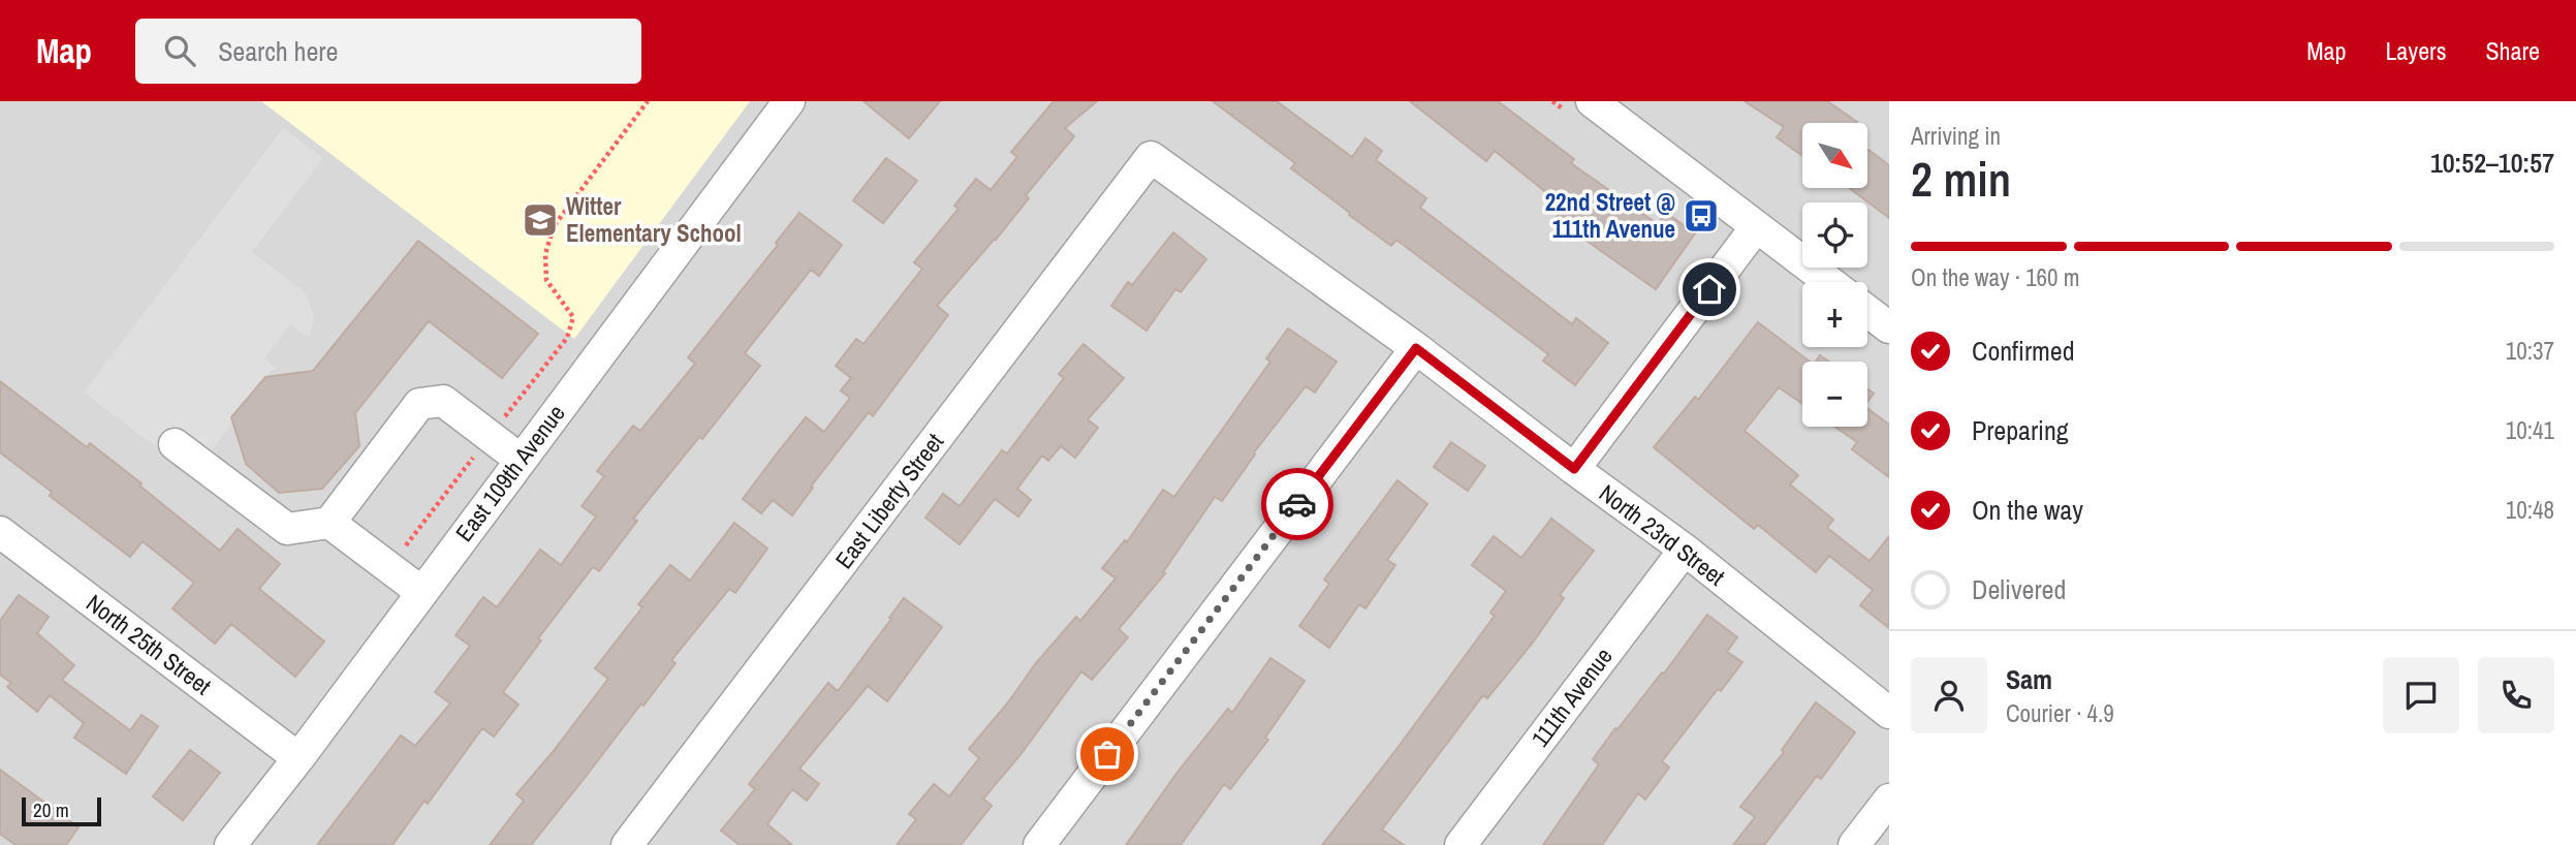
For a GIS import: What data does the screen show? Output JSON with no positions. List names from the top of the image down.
{
  "streets": {
    "street": [
      "East 109th Avenue",
      "East Liberty Street",
      "North 23rd Street",
      "North 25th Street",
      "111th Avenue"
    ]
  },
  "crossings": [
    ["East 109th Avenue", "North 25th Street"],
    ["East Liberty Street", "North 23rd Street"],
    ["North 23rd Street", "111th Avenue"]
  ],
  "places": {
    "bus stop": ["22nd Street @ 111th Avenue"],
    "school or university": ["Witter Elementary School"]
  },
  "scale_bar": "20 m",
  "north": "bottom right",
  "page": {
    "header": "Map",
    "search": "Search here",
    "nav": ["Map", "Layers", "Share"],
    "heading": ["2 min", "Arriving in", "10:52–10:57"],
    "panel": ["Sam", "Courier · 4.9"],
    "map_buttons": ["+", "−"],
    "bar": "On the way · 160 m",
    "list": [
      ["Confirmed", "10:37"],
      ["Preparing", "10:41"],
      ["On the way", "10:48"],
      "Delivered"
    ],
    "scale": "20 m"
  }
}
